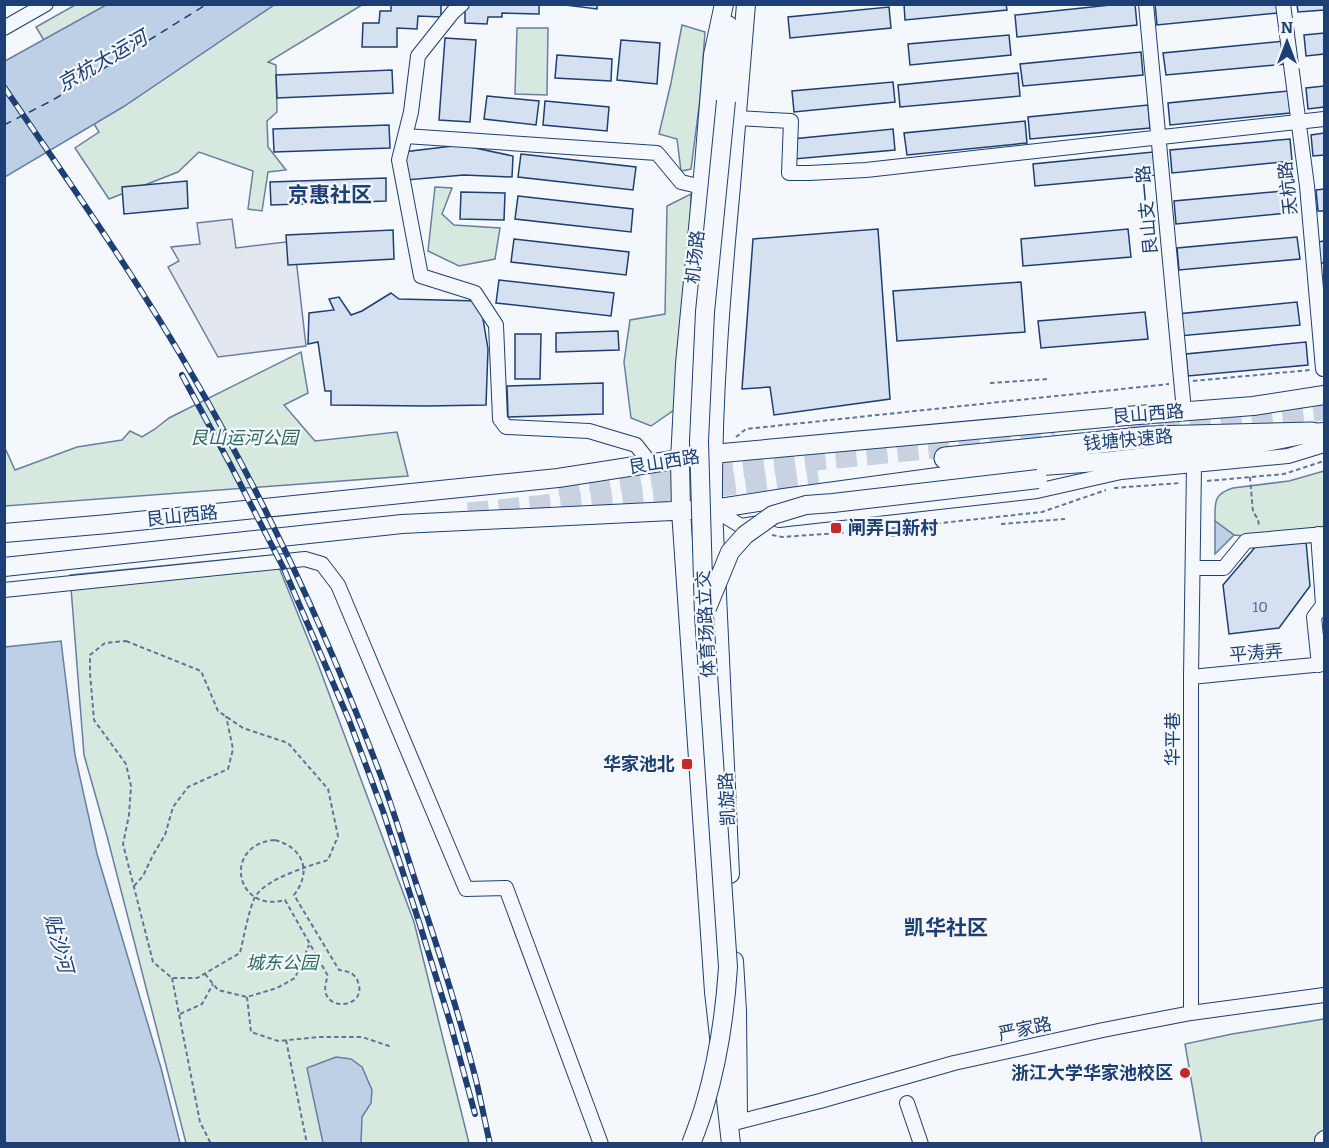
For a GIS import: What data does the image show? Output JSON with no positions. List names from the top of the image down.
{
  "streets": {
    "highway": ["钱塘快速路"],
    "main road": [
      "机场路",
      "艮山西路",
      "体育场路立交",
      "凯旋路"
    ],
    "street": [
      "天杭路",
      "艮山支一路",
      "平涛弄",
      "华平巷",
      "严家路"
    ]
  },
  "crossings": [
    ["艮山支一路", "艮山西路"],
    ["机场路", "艮山西路"],
    ["机场路", "体育场路立交"],
    ["机场路", "凯旋路"],
    ["艮山西路", "钱塘快速路"],
    ["艮山西路", "凯旋路"],
    ["平涛弄", "华平巷"],
    ["华平巷", "严家路"],
    ["凯旋路", "严家路"]
  ],
  "districts": ["京惠社区", "凯华社区"],
  "water": ["京杭大运河", "贴沙河"],
  "parks": ["艮山运河公园", "城东公园"],
  "places": {
    "transit": ["闸弄口新村", "华家池北"],
    "other": ["浙江大学华家池校区"]
  },
  "house_numbers": ["10"],
  "north": "top"
}
